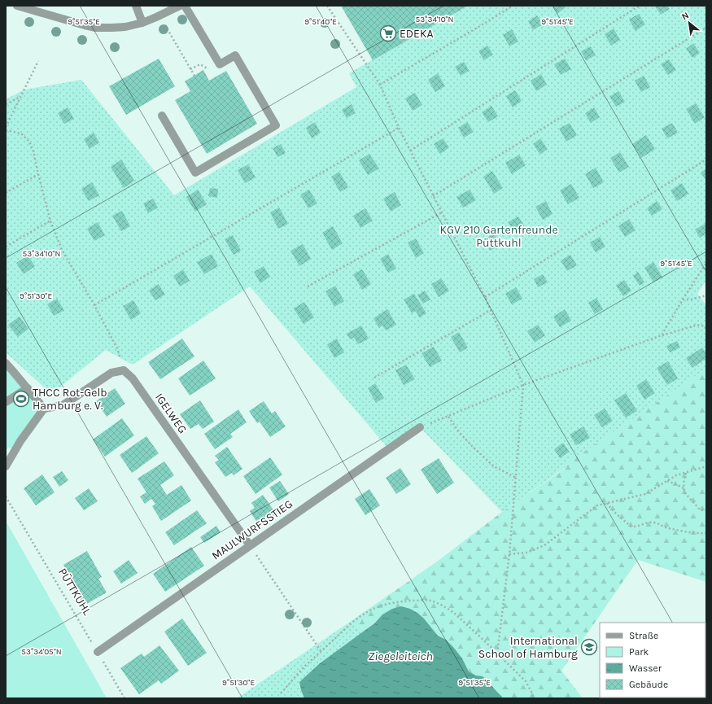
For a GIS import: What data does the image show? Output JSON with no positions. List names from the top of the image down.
{
  "streets": {
    "street": ["IGELWEG", "MAULWURFSSTIEG"],
    "path": ["PÜTTKUHL"]
  },
  "crossings": [
    ["IGELWEG", "MAULWURFSSTIEG"],
    ["MAULWURFSSTIEG", "PÜTTKUHL"]
  ],
  "water": ["Ziegeleiteich"],
  "parks": ["KGV 210 Gartenfreunde Püttkuhl"],
  "places": {
    "supermarket": ["EDEKA"],
    "sports": ["THCC Rot-Gelb Hamburg e. V."],
    "school or university": ["International School of Hamburg"]
  },
  "legend": [
    "Straße",
    "Park",
    "Wasser",
    "Gebäude"
  ],
  "north": "top left",
  "coordinates": [
    "53°34'10\"N",
    "9°51'35\"E",
    "9°51'45\"E",
    "9°51'40\"E",
    "9°51'30\"E",
    "53°34'05\"N"
  ]
}
